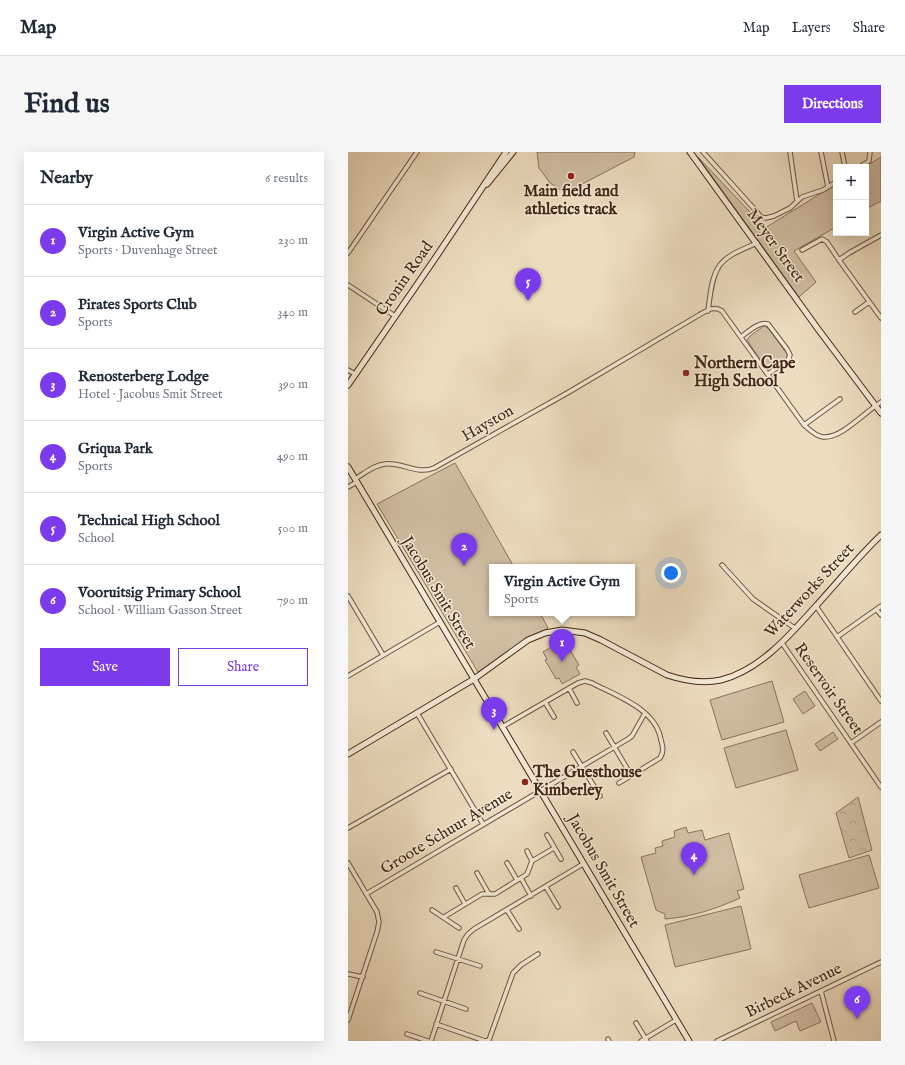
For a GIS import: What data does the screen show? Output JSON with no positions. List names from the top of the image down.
{
  "streets": {
    "street": [
      "Meyer Street",
      "Cronin Road",
      "Hayston",
      "Waterworks Street",
      "Jacobus Smit Street",
      "Reservoir Street",
      "Groote Schuur Avenue",
      "Birbeck Avenue"
    ]
  },
  "crossings": [
    ["Hayston", "Jacobus Smit Street"],
    ["Waterworks Street", "Jacobus Smit Street"],
    ["Waterworks Street", "Reservoir Street"],
    ["Jacobus Smit Street", "Groote Schuur Avenue"]
  ],
  "places": ["Main field and athletics track", "Northern Cape High School", "The Guesthouse Kimberley"],
  "page": {
    "header": "Map",
    "nav": ["Map", "Layers", "Share"],
    "buttons": [
      "Directions",
      ["Save", "Share"]
    ],
    "title": "Find us",
    "heading": ["Nearby", "6 results"],
    "map_buttons": ["+", "−"],
    "list": [
      {
        "mark": "1",
        "name": "Virgin Active Gym",
        "note": "Sports · Duvenhage Street",
        "value": "230 m"
      },
      {
        "mark": "2",
        "name": "Pirates Sports Club",
        "note": "Sports",
        "value": "340 m"
      },
      {
        "mark": "3",
        "name": "Renosterberg Lodge",
        "note": "Hotel · Jacobus Smit Street",
        "value": "390 m"
      },
      {
        "mark": "4",
        "name": "Griqua Park",
        "note": "Sports",
        "value": "490 m"
      },
      {
        "mark": "5",
        "name": "Technical High School",
        "note": "School",
        "value": "500 m"
      },
      {
        "mark": "6",
        "name": "Vooruitsig Primary School",
        "note": "School · William Gasson Street",
        "value": "790 m"
      }
    ],
    "pins": [
      "5",
      "2",
      "1",
      "3",
      "4",
      "6"
    ],
    "popup": ["Virgin Active Gym", "Sports"]
  }
}
